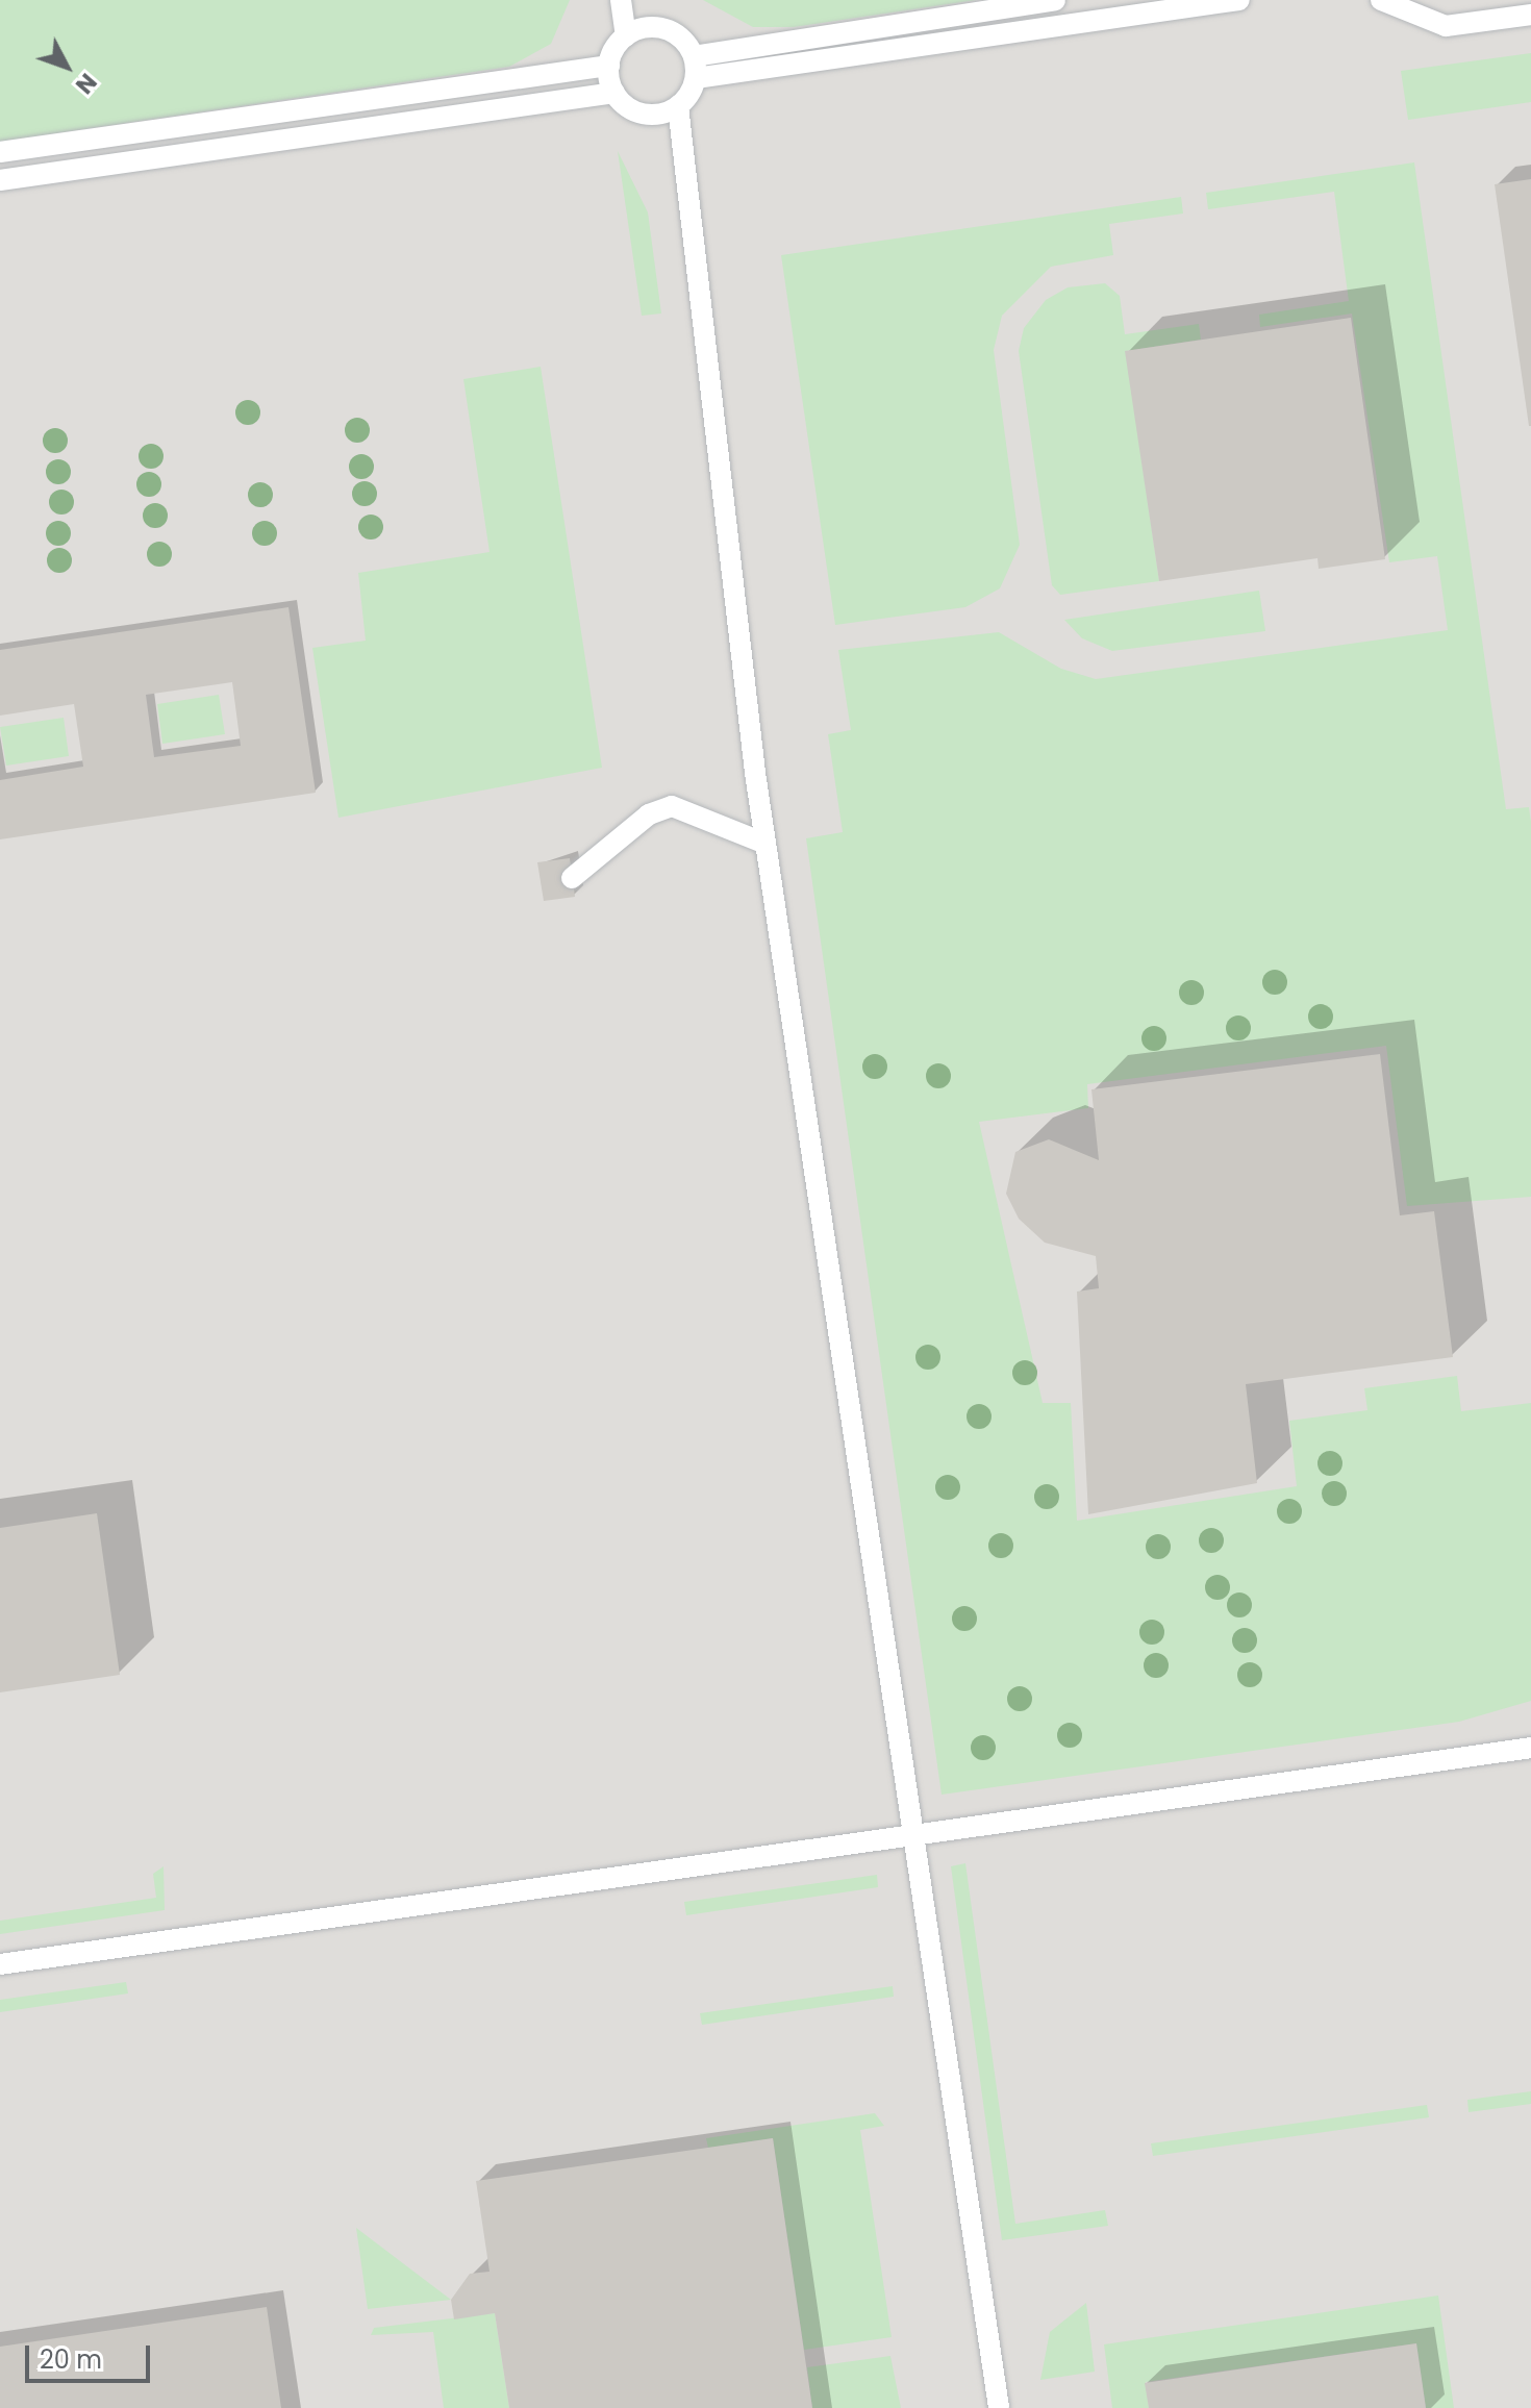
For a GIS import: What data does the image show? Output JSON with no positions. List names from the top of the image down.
{
  "scale_bar": "20 m",
  "north": "bottom right"
}
